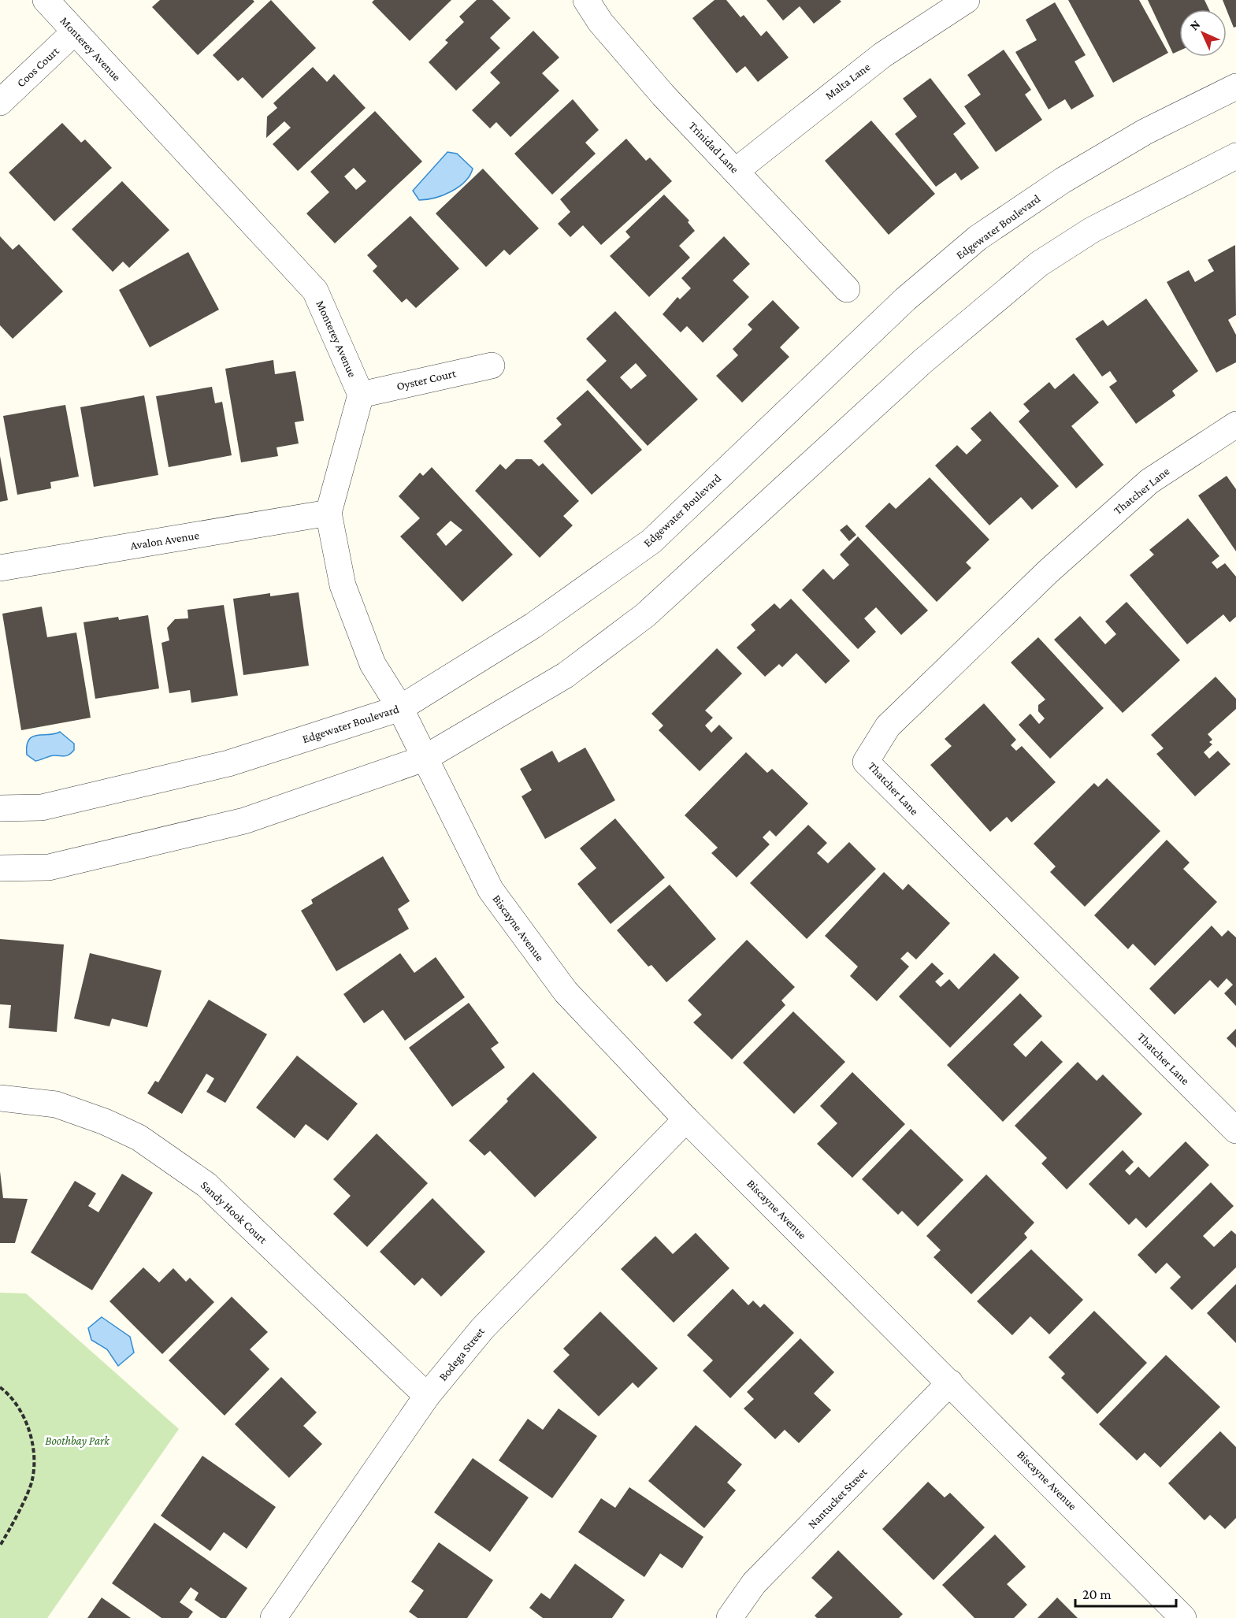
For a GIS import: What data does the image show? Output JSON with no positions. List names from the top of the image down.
{
  "streets": {
    "street": [
      "Monterey Avenue",
      "Coos Court",
      "Malta Lane",
      "Trinidad Lane",
      "Edgewater Boulevard",
      "Oyster Court",
      "Thatcher Lane",
      "Avalon Avenue",
      "Biscayne Avenue",
      "Sandy Hook Court",
      "Bodega Street",
      "Nantucket Street"
    ]
  },
  "crossings": [
    ["Monterey Avenue", "Coos Court"],
    ["Monterey Avenue", "Oyster Court"],
    ["Malta Lane", "Trinidad Lane"],
    ["Biscayne Avenue", "Bodega Street"],
    ["Biscayne Avenue", "Nantucket Street"],
    ["Sandy Hook Court", "Bodega Street"]
  ],
  "parks": ["Boothbay Park"],
  "scale_bar": "20 m",
  "north": "top left"
}
